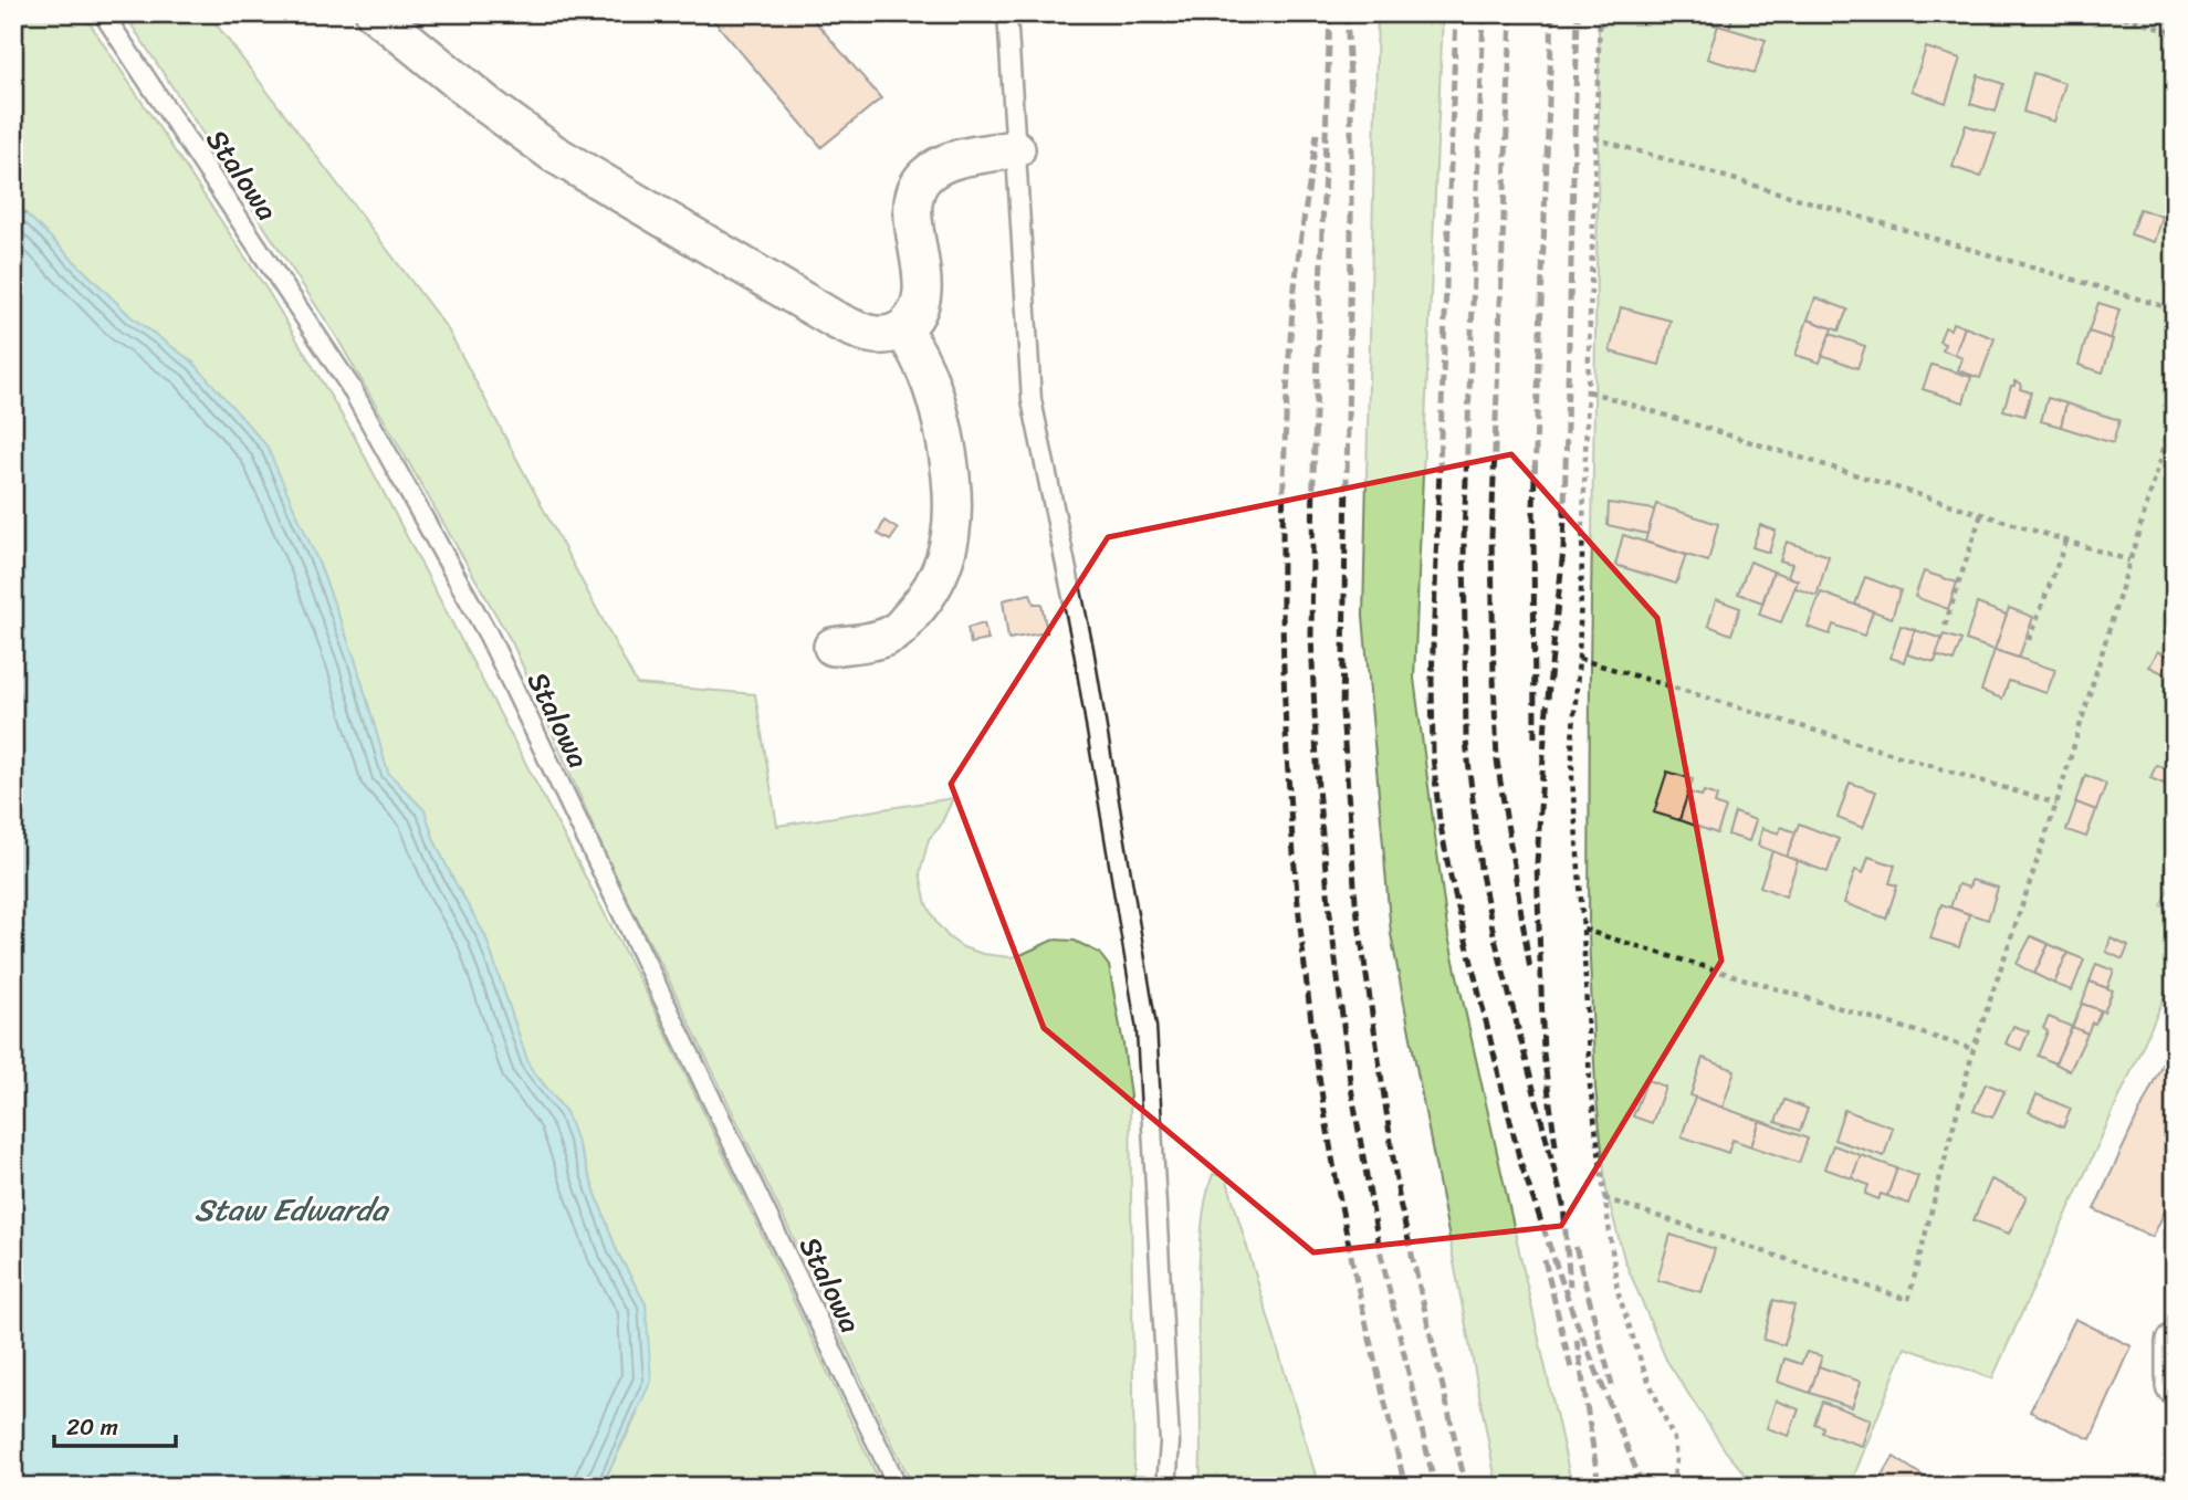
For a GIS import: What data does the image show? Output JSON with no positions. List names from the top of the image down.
{
  "streets": {
    "lane": ["Stalowa"]
  },
  "water": ["Staw Edwarda"],
  "scale_bar": "20 m"
}
